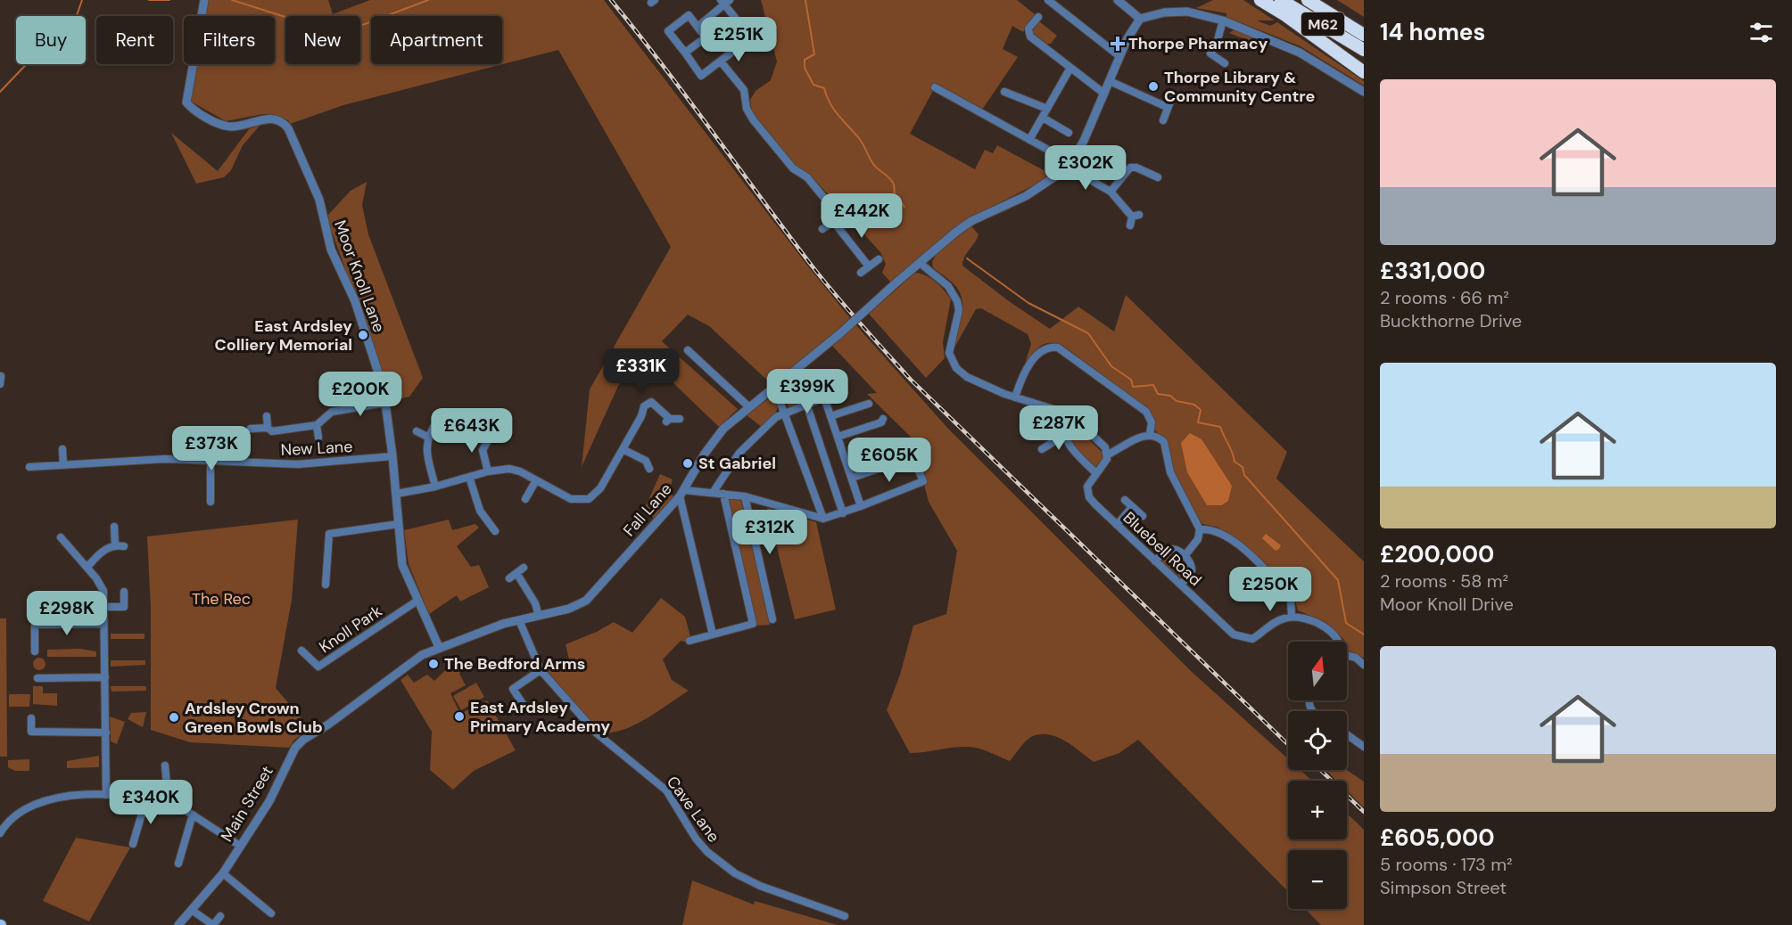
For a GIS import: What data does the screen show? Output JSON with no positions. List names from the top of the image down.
{
  "streets": {
    "highway": ["M62"],
    "street": [
      "Moor Knoll Lane",
      "New Lane",
      "Fall Lane",
      "Bluebell Road",
      "Knoll Park",
      "Main Street",
      "Cave Lane"
    ]
  },
  "crossings": [
    ["Moor Knoll Lane", "New Lane"],
    ["Moor Knoll Lane", "Knoll Park"],
    ["Moor Knoll Lane", "Main Street"],
    ["Fall Lane", "Main Street"],
    ["Fall Lane", "Cave Lane"],
    ["Main Street", "Cave Lane"]
  ],
  "parks": ["The Rec"],
  "places": {
    "health": ["Thorpe Pharmacy"],
    "other": [
      "Thorpe Library & Community Centre",
      "East Ardsley Colliery Memorial",
      "St Gabriel",
      "The Bedford Arms",
      "East Ardsley Primary Academy",
      "Ardsley Crown Green Bowls Club"
    ]
  },
  "north": "top",
  "page": {
    "heading": "14 homes",
    "chip": [
      "Buy",
      "Rent",
      "Filters",
      "New",
      "Apartment"
    ],
    "price": [
      "£251K",
      "£302K",
      "£442K",
      "£331K",
      "£399K",
      "£200K",
      "£287K",
      "£643K",
      "£373K",
      "£605K",
      "£312K",
      "£250K",
      "£298K",
      "£340K"
    ],
    "list": [
      {
        "name": "£331,000",
        "note": "2 rooms · 66 m² · Buckthorne Drive"
      },
      {
        "name": "£200,000",
        "note": "2 rooms · 58 m² · Moor Knoll Drive"
      },
      {
        "name": "£605,000",
        "note": "5 rooms · 173 m² · Simpson Street"
      }
    ],
    "map_buttons": ["+", "−"]
  }
}
